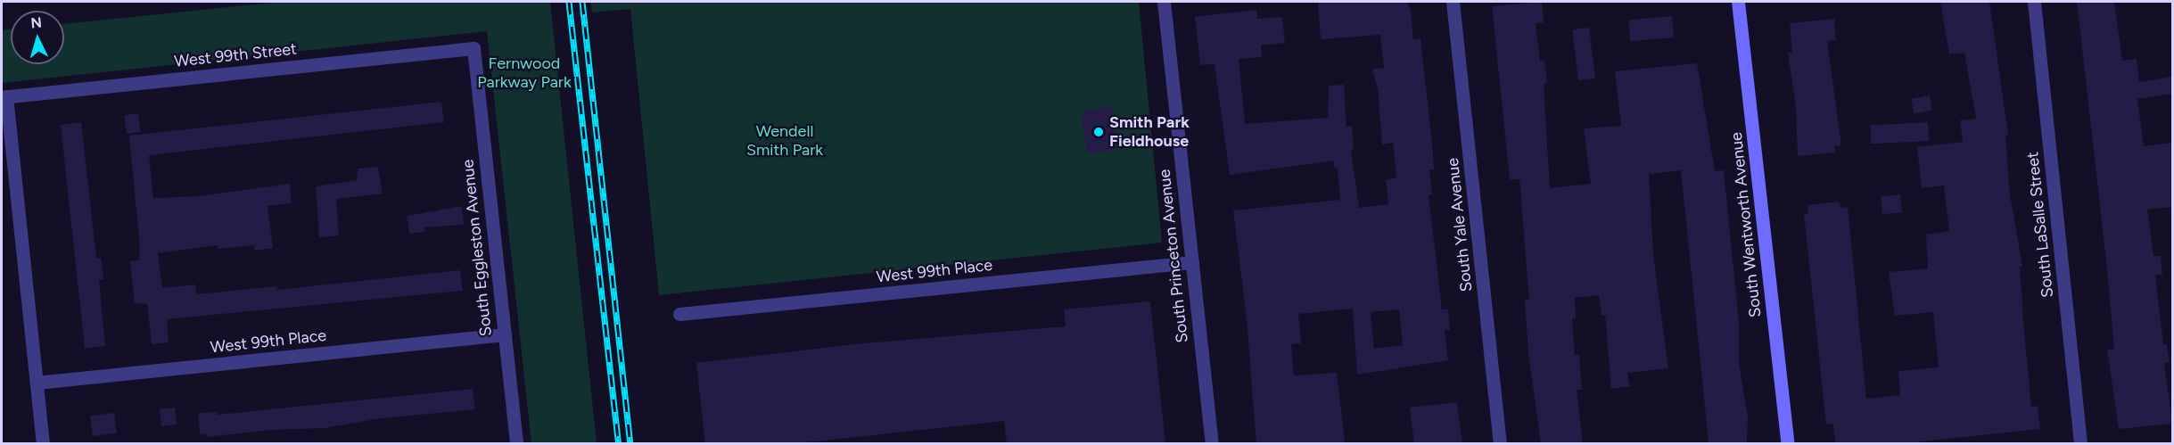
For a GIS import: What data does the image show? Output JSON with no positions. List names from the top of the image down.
{
  "streets": {
    "street": [
      "West 99th Street",
      "South Yale Avenue",
      "South Wentworth Avenue",
      "South LaSalle Street",
      "South Eggleston Avenue",
      "South Princeton Avenue",
      "West 99th Place"
    ]
  },
  "crossings": [
    ["West 99th Street", "South Eggleston Avenue"],
    ["South Eggleston Avenue", "West 99th Place"],
    ["South Princeton Avenue", "West 99th Place"]
  ],
  "parks": ["Fernwood Parkway Park", "Wendell Smith Park"],
  "places": ["Smith Park Fieldhouse"],
  "north": "top"
}
